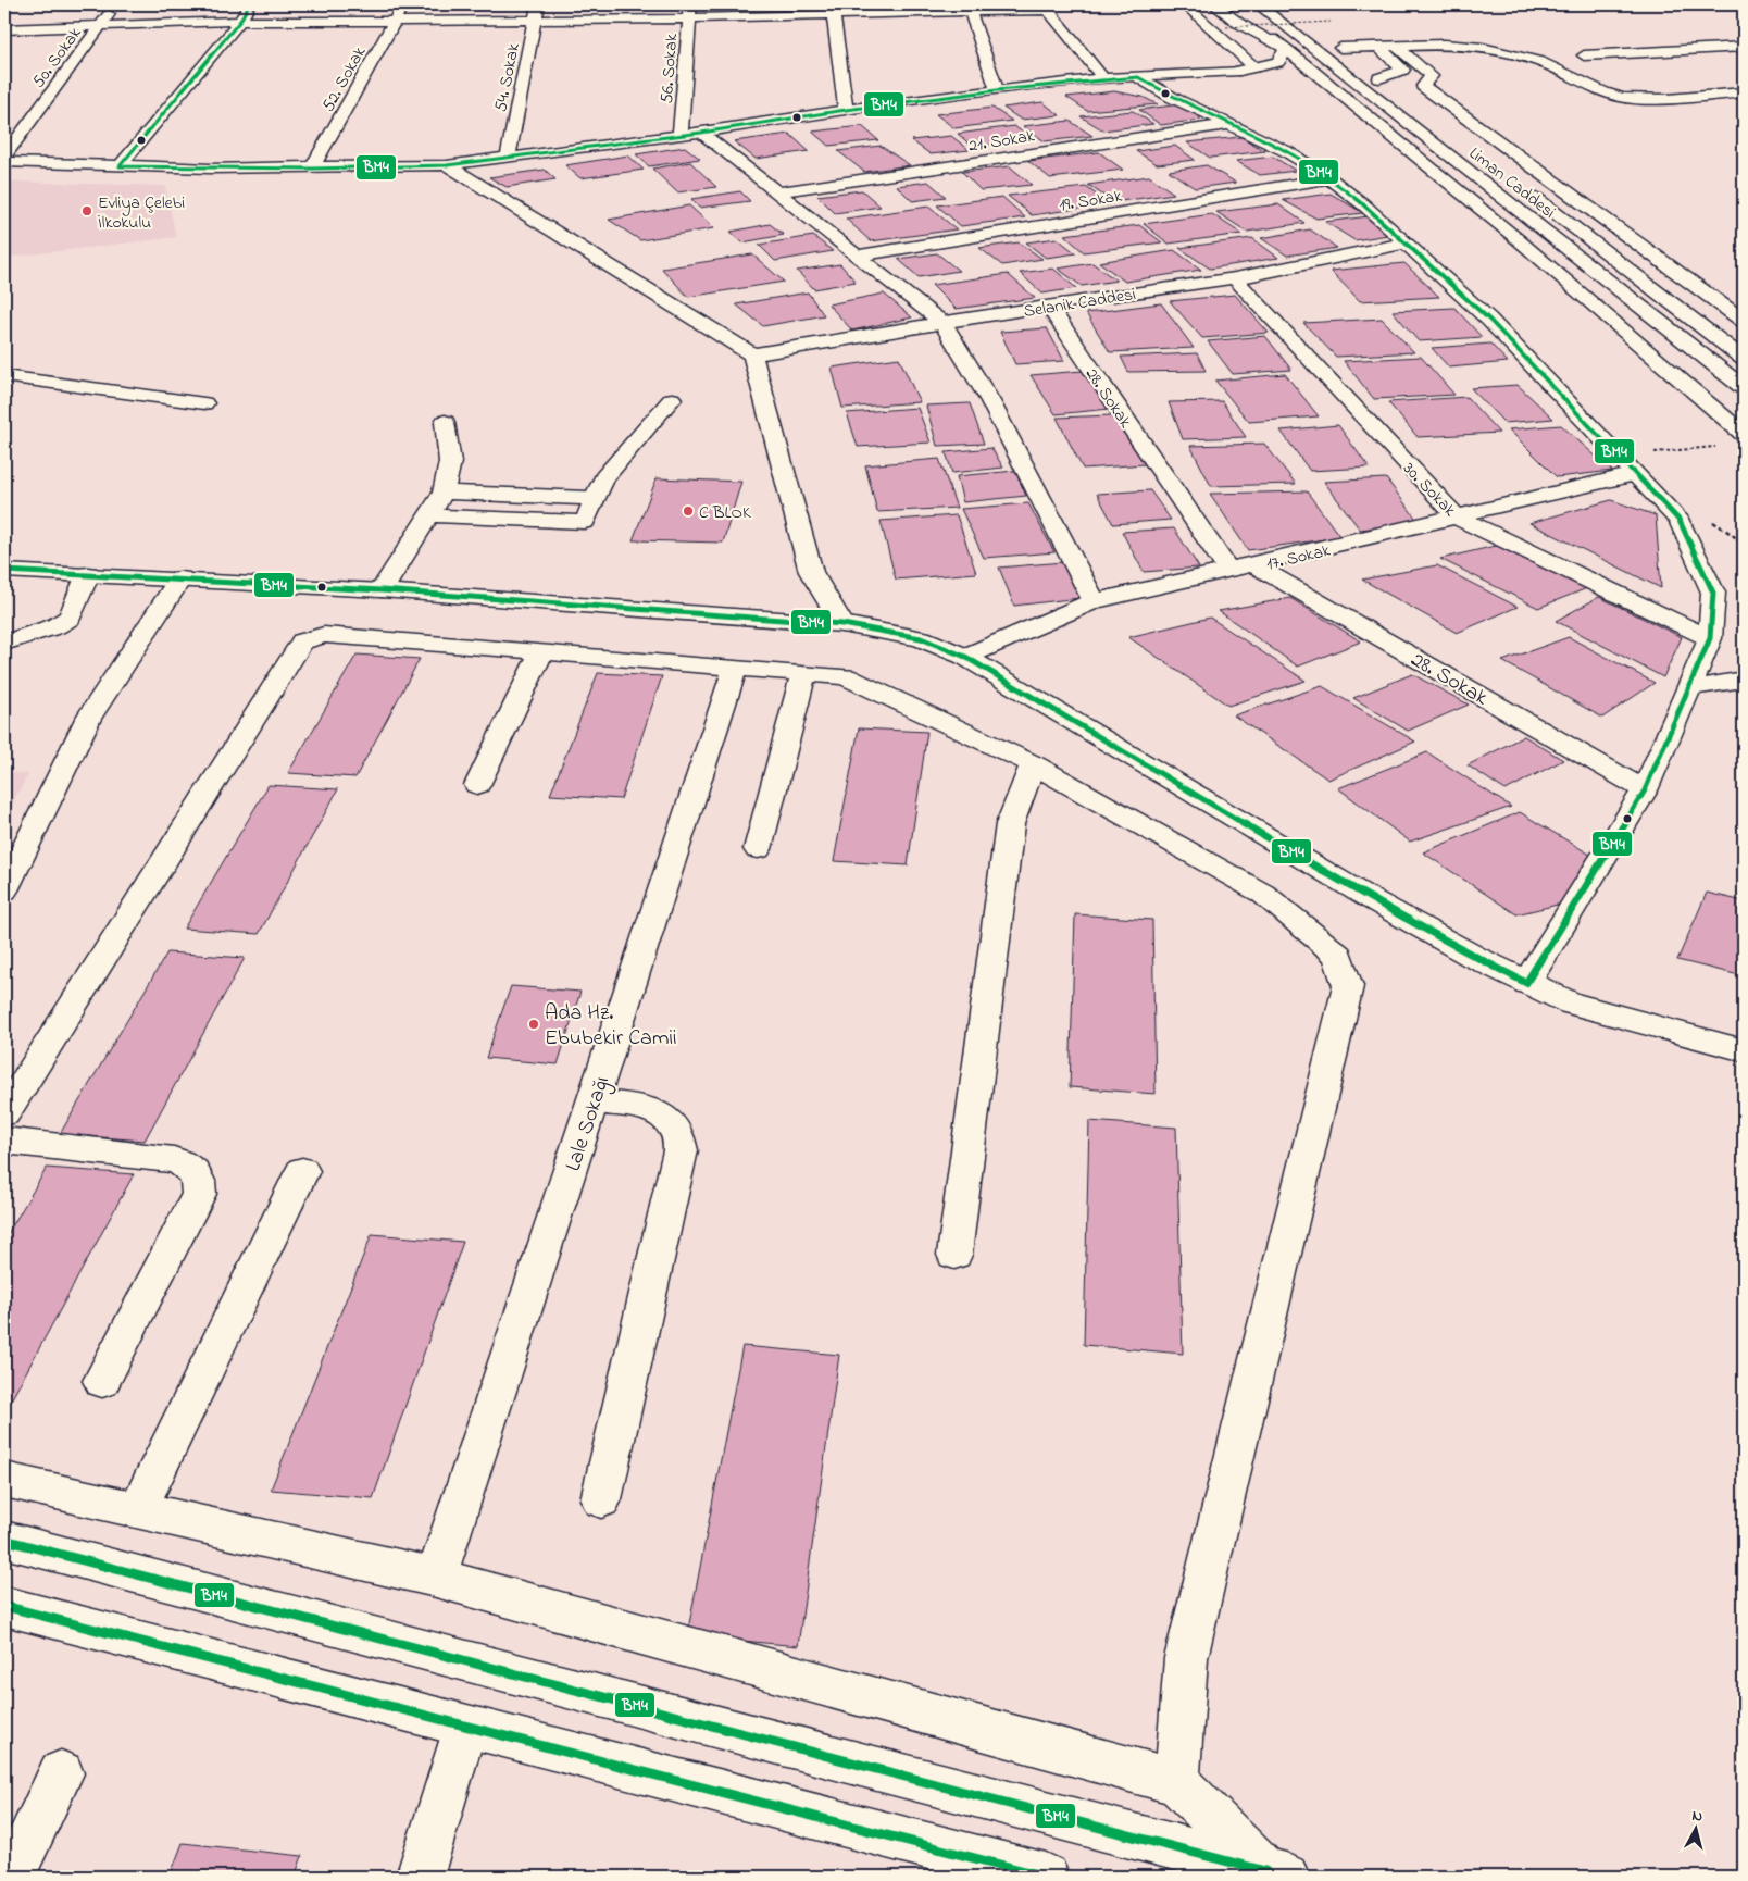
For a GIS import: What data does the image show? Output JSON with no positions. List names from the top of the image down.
{
  "streets": {
    "main road": [
      "50. Sokak",
      "56. Sokak",
      "54. Sokak",
      "52. Sokak",
      "21. Sokak",
      "Liman Caddesi",
      "19. Sokak",
      "Selanik Caddesi",
      "28. Sokak",
      "30. Sokak",
      "17. Sokak",
      "Lale Sokağı"
    ]
  },
  "crossings": [
    ["Selanik Caddesi", "28. Sokak"],
    ["Selanik Caddesi", "30. Sokak"],
    ["28. Sokak", "17. Sokak"],
    ["30. Sokak", "17. Sokak"]
  ],
  "places": ["Evliya Çelebi İlkokulu", "C BLOK", "Ada Hz. Ebubekir Camii"],
  "lines": ["transit line BM4"],
  "north": "top"
}
